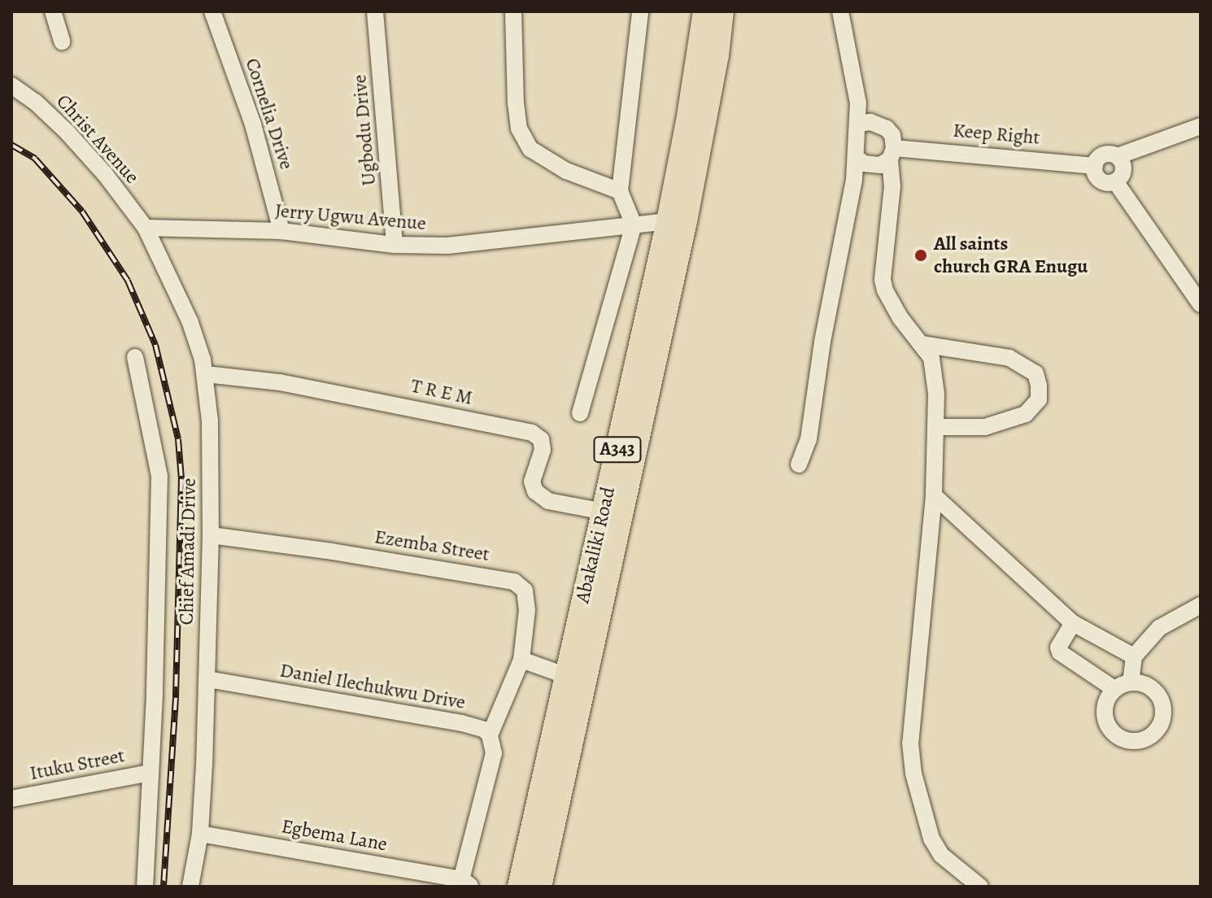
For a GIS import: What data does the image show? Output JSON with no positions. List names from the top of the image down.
{
  "streets": {
    "highway": ["A343", "Abakaliki Road"],
    "street": [
      "Cornelia Drive",
      "Ugbodu Drive",
      "Keep Right",
      "Christ Avenue",
      "Jerry Ugwu Avenue",
      "T R E M",
      "Ezemba Street",
      "Chief Amadi Drive",
      "Daniel Ilechukwu Drive",
      "Ituku Street",
      "Egbema Lane"
    ]
  },
  "crossings": [
    ["Cornelia Drive", "Jerry Ugwu Avenue"],
    ["Ugbodu Drive", "Jerry Ugwu Avenue"],
    ["Christ Avenue", "Jerry Ugwu Avenue"],
    ["Christ Avenue", "Chief Amadi Drive"],
    ["Jerry Ugwu Avenue", "Abakaliki Road"],
    ["Jerry Ugwu Avenue", "Chief Amadi Drive"],
    ["T R E M", "Abakaliki Road"],
    ["T R E M", "Chief Amadi Drive"],
    ["Ezemba Street", "Chief Amadi Drive"],
    ["Ezemba Street", "Daniel Ilechukwu Drive"],
    ["Chief Amadi Drive", "Daniel Ilechukwu Drive"],
    ["Chief Amadi Drive", "Egbema Lane"]
  ],
  "places": ["All saints church GRA Enugu"]
}
